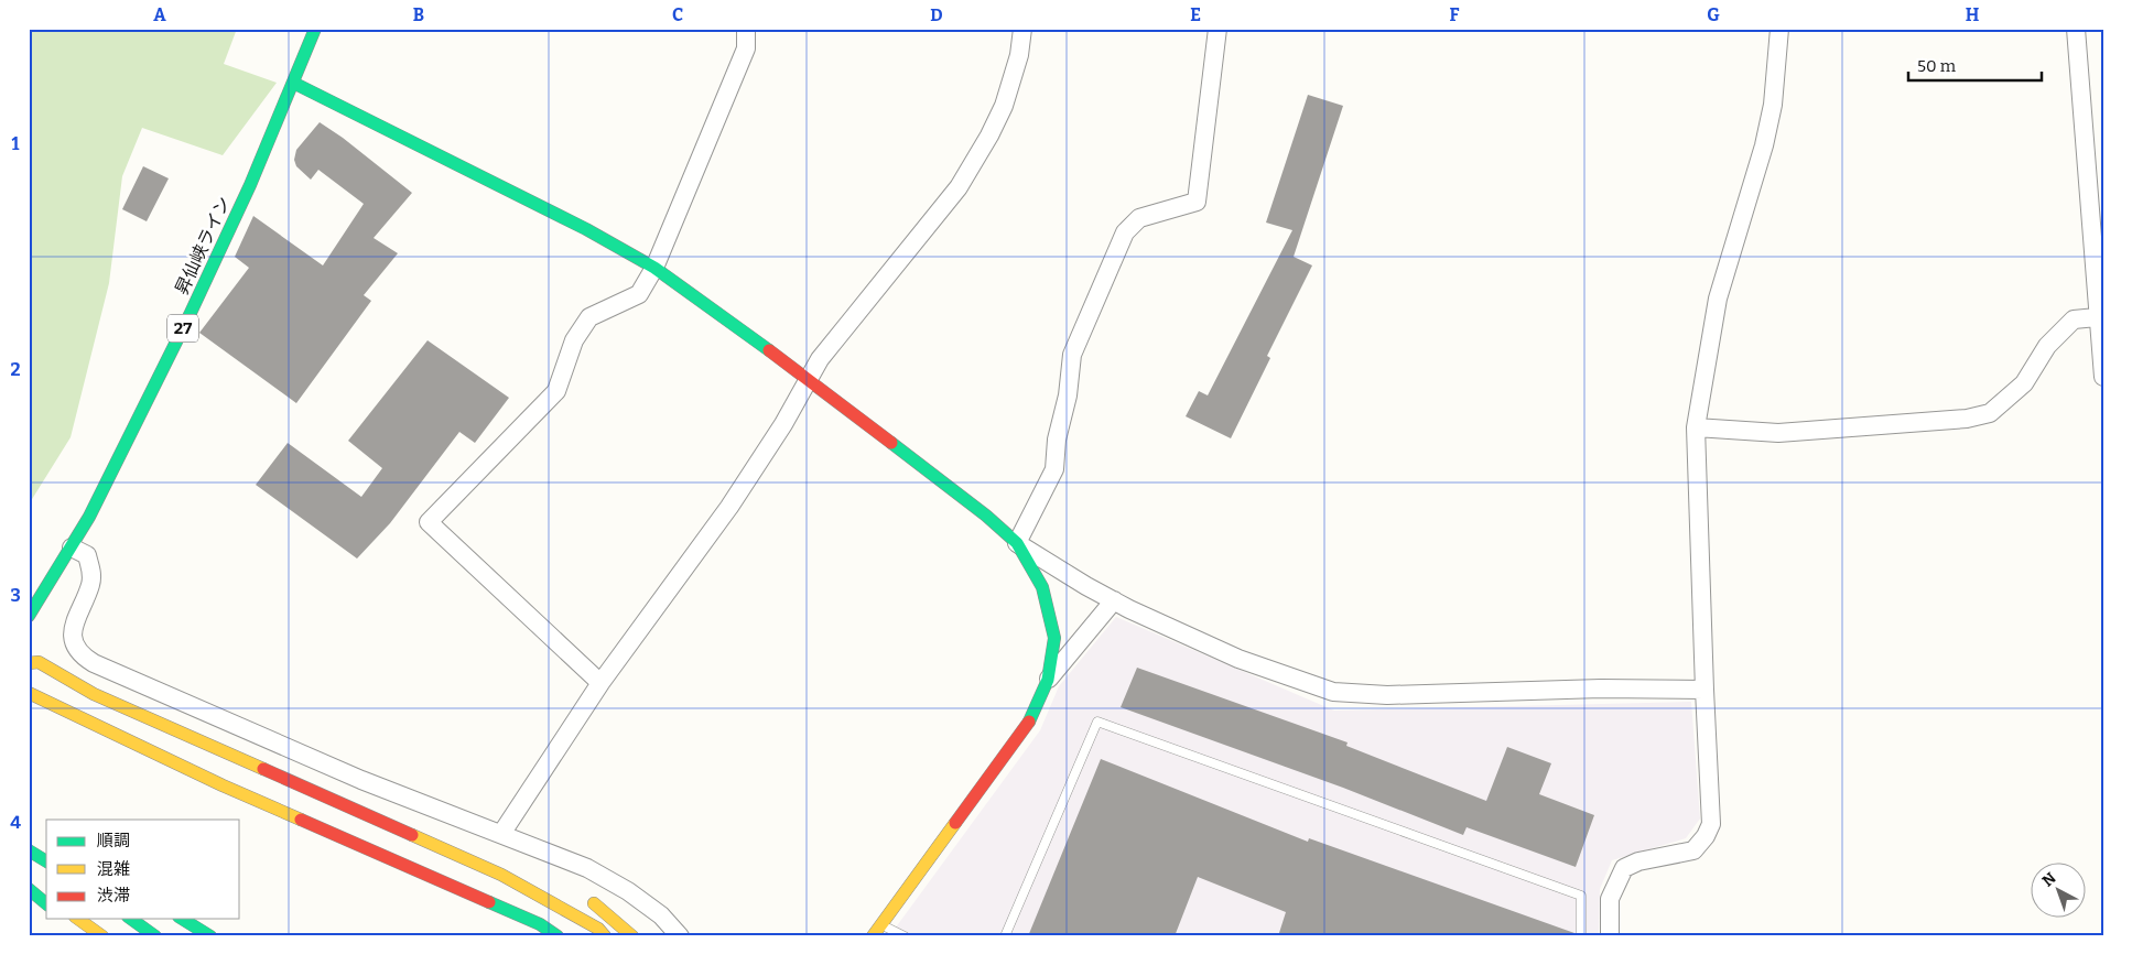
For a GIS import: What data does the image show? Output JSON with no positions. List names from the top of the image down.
{
  "streets": {
    "main road": ["昇仙峡ライン", "27"]
  },
  "legend": ["順調", "混雑", "渋滞"],
  "scale_bar": "50 m",
  "north": "top left",
  "grid": {
    "columns": [
      "A",
      "B",
      "C",
      "D",
      "E",
      "F",
      "G",
      "H"
    ],
    "rows": [
      "1",
      "2",
      "3",
      "4"
    ]
  }
}
